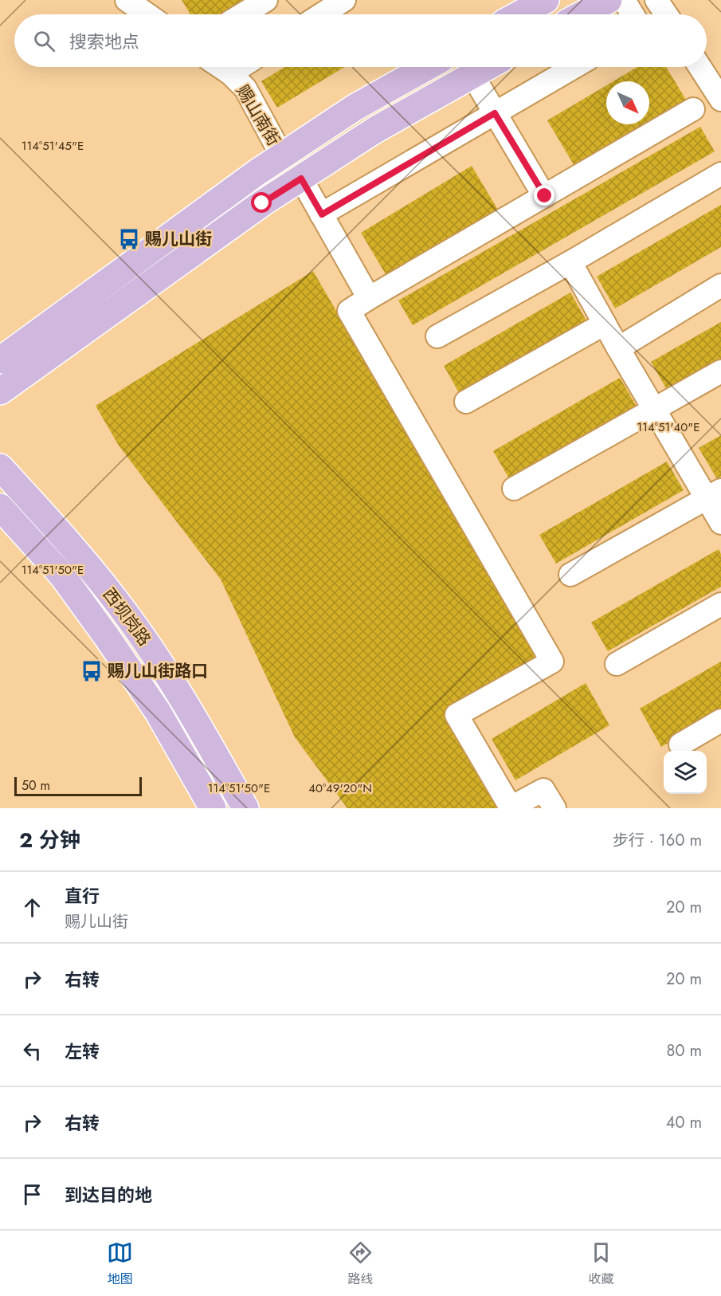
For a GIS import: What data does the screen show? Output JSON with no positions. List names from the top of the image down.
{
  "streets": {
    "main road": ["西坝岗路"],
    "street": ["赐山南街"]
  },
  "places": {
    "bus stop": ["赐儿山街", "赐儿山街路口"]
  },
  "scale_bar": "50 m",
  "north": "bottom right",
  "page": {
    "search": "搜索地点",
    "scale": "50 m",
    "heading": ["2 分钟", "步行 · 160 m"],
    "list": [
      ["直行", "赐儿山街", "20 m"],
      ["右转", "20 m"],
      ["左转", "80 m"],
      ["右转", "40 m"],
      "到达目的地"
    ],
    "nav": ["地图", "路线", "收藏"]
  },
  "coordinates": [
    "114°51'45\"E",
    "114°51'40\"E",
    "114°51'50\"E",
    "40°49'20\"N"
  ]
}
